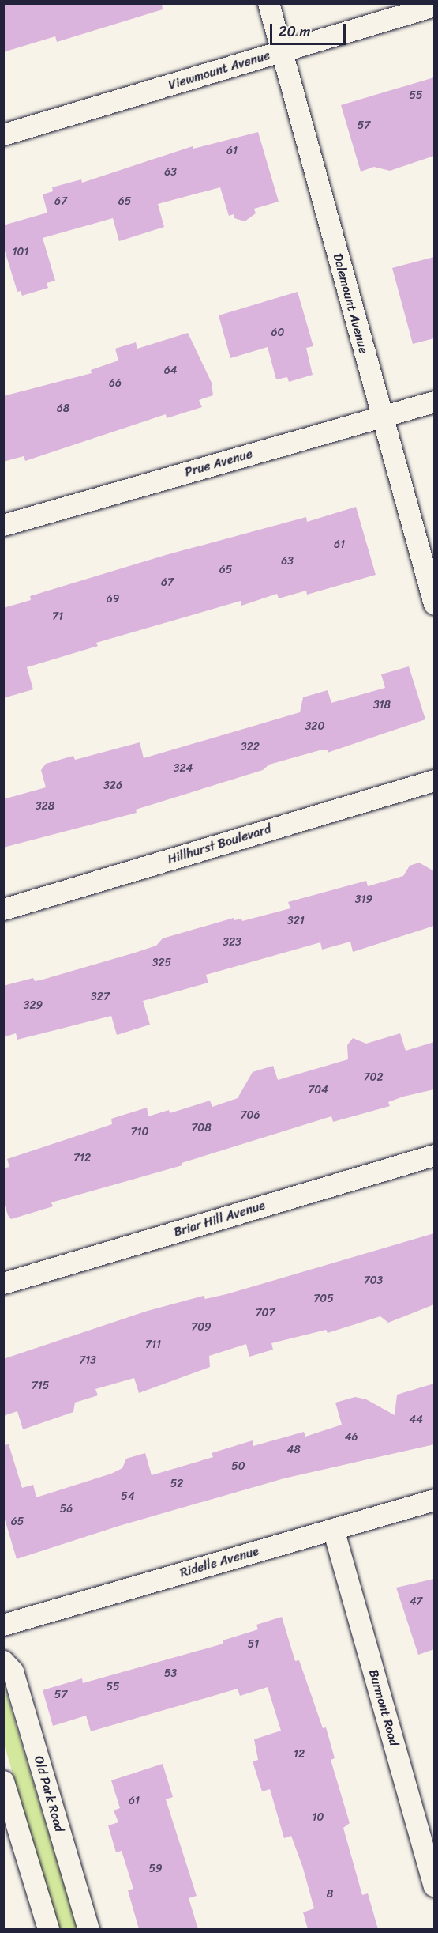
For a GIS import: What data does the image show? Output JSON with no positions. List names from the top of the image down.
{
  "streets": {
    "street": [
      "Viewmount Avenue",
      "Dalemount Avenue",
      "Prue Avenue",
      "Hillhurst Boulevard",
      "Briar Hill Avenue",
      "Ridelle Avenue",
      "Burmont Road",
      "Old Park Road"
    ]
  },
  "crossings": [
    ["Viewmount Avenue", "Dalemount Avenue"],
    ["Dalemount Avenue", "Prue Avenue"],
    ["Ridelle Avenue", "Burmont Road"]
  ],
  "house_numbers": [
    "55",
    "57",
    "61",
    "63",
    "67",
    "65",
    "101",
    "60",
    "64",
    "66",
    "68",
    "61",
    "63",
    "65",
    "67",
    "69",
    "71",
    "318",
    "320",
    "322",
    "324",
    "326",
    "328",
    "319",
    "321",
    "323",
    "325",
    "327",
    "329",
    "702",
    "704",
    "706",
    "708",
    "710",
    "712",
    "703",
    "705",
    "707",
    "709",
    "711",
    "713",
    "715",
    "44",
    "46",
    "48",
    "50",
    "52",
    "54",
    "56",
    "65",
    "47",
    "51",
    "53",
    "55",
    "57",
    "12",
    "61",
    "10",
    "59",
    "8"
  ],
  "scale_bar": "20 m"
}
